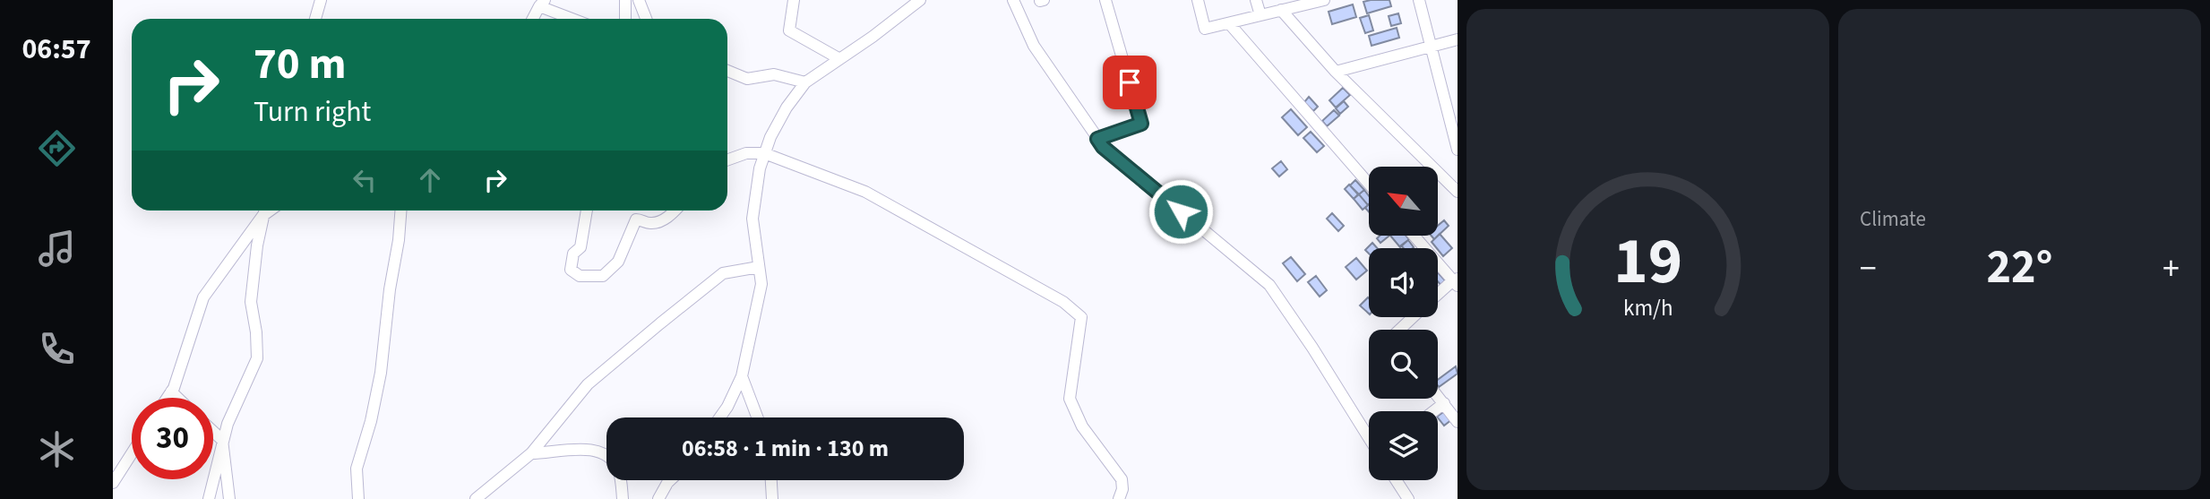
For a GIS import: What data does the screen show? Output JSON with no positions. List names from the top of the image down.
{
  "north": "top left",
  "page": {
    "tabs": "06:57",
    "tile": "Climate",
    "turn": ["70 m", "Turn right"],
    "heat": ["−", "22°", "+"],
    "limit": "30",
    "trip": "06:58 · 1 min · 130 m",
    "gauge": ["19", "km/h"]
  }
}
